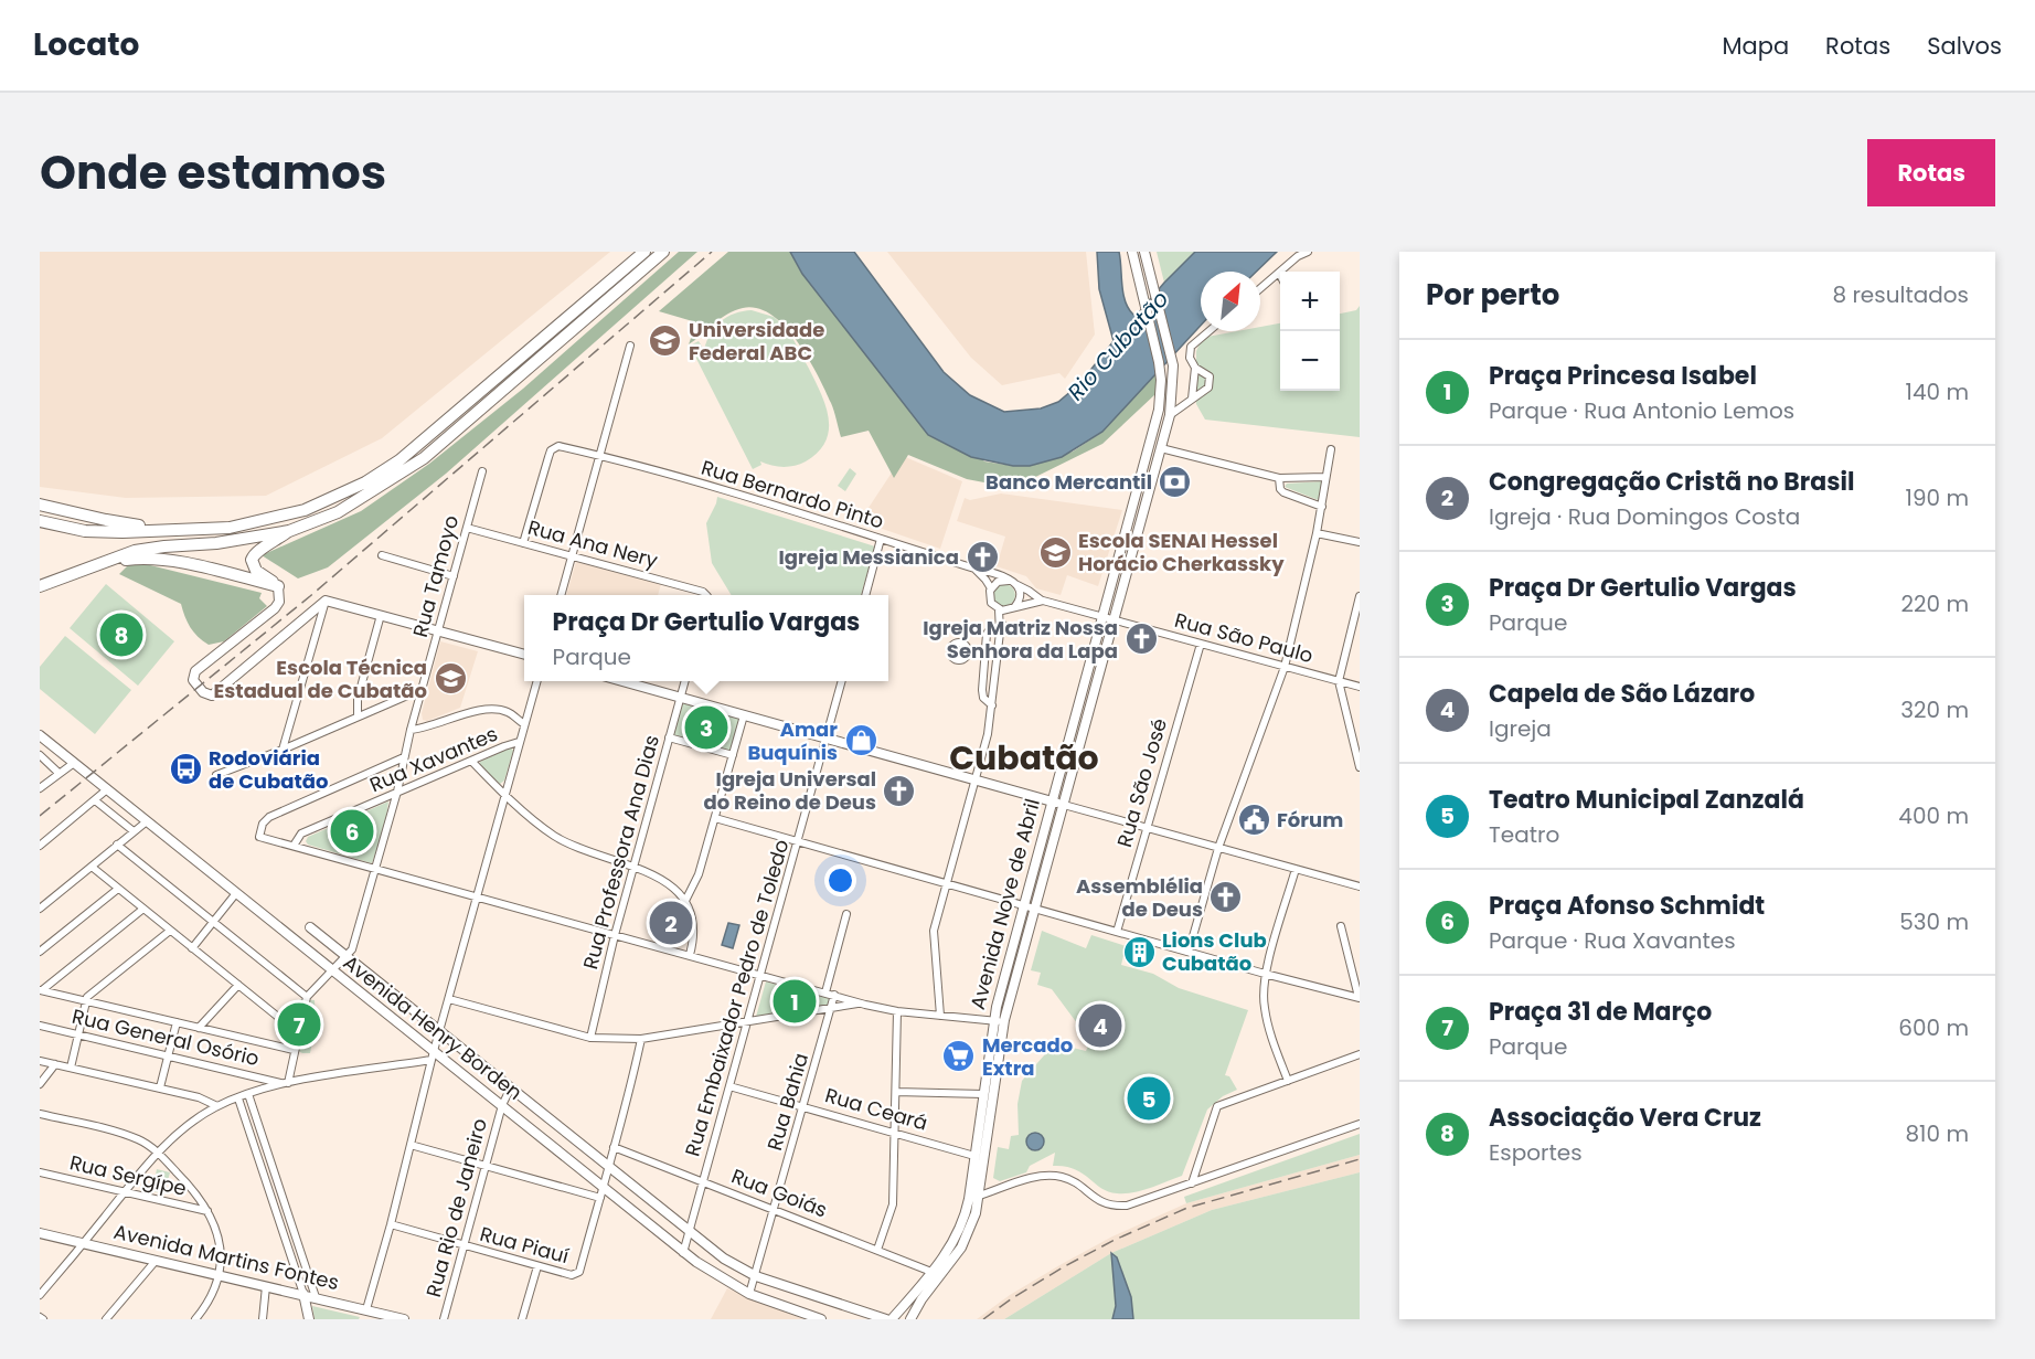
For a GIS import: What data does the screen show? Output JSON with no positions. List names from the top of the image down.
{
  "streets": {
    "street": [
      "Rua Bernardo Pinto",
      "Rua Ana Nery",
      "Rua Tamoyo",
      "Rua São Paulo",
      "Rua Xavantes",
      "Rua São José",
      "Rua Professora Ana Dias",
      "Avenida Nove de Abril",
      "Rua Embaixador Pedro de Toledo",
      "Avenida Henry Borden",
      "Rua General Osório",
      "Rua Bahia",
      "Rua Ceará",
      "Rua Sergípe",
      "Rua Goiás",
      "Rua Rio de Janeiro",
      "Rua Piauí",
      "Avenida Martins Fontes"
    ]
  },
  "crossings": [
    ["Rua Bernardo Pinto", "Rua Ana Nery"],
    ["Rua Bernardo Pinto", "Rua São Paulo"],
    ["Rua Ana Nery", "Rua Tamoyo"],
    ["Rua Tamoyo", "Rua Xavantes"],
    ["Rua Tamoyo", "Avenida Henry Borden"],
    ["Rua São Paulo", "Rua São José"],
    ["Rua São Paulo", "Avenida Nove de Abril"],
    ["Avenida Nove de Abril", "Rua Ceará"],
    ["Avenida Nove de Abril", "Rua Goiás"],
    ["Rua Embaixador Pedro de Toledo", "Avenida Henry Borden"],
    ["Rua Embaixador Pedro de Toledo", "Rua Ceará"],
    ["Rua Embaixador Pedro de Toledo", "Rua Goiás"],
    ["Avenida Henry Borden", "Rua Bahia"],
    ["Avenida Henry Borden", "Rua Rio de Janeiro"],
    ["Avenida Henry Borden", "Rua Piauí"],
    ["Rua Bahia", "Rua Ceará"],
    ["Rua Bahia", "Rua Goiás"],
    ["Rua Goiás", "Rua Piauí"],
    ["Rua Rio de Janeiro", "Rua Piauí"]
  ],
  "districts": ["Cubatão"],
  "water": ["Rio Cubatão"],
  "places": {
    "school or university": ["Universidade Federal ABC", "Escola SENAI Hessel Horácio Cherkassky", "Escola Técnica Estadual de Cubatão"],
    "bank": ["Banco Mercantil"],
    "church": [
      "Igreja Messianica",
      "Igreja Matriz Nossa Senhora da Lapa",
      "Igreja Universal do Reino de Deus",
      "Assemblélia de Deus"
    ],
    "shop": ["Amar Buquínis"],
    "bus stop": ["Rodoviária de Cubatão"],
    "public building": ["Fórum"],
    "building": ["Lions Club Cubatão"],
    "supermarket": ["Mercado Extra"]
  },
  "north": "top right",
  "page": {
    "header": "Locato",
    "nav": ["Mapa", "Rotas", "Salvos"],
    "title": "Onde estamos",
    "buttons": "Rotas",
    "heading": ["Por perto", "8 resultados"],
    "map_buttons": ["+", "−"],
    "list": [
      {
        "mark": "1",
        "name": "Praça Princesa Isabel",
        "note": "Parque · Rua Antonio Lemos",
        "value": "140 m"
      },
      {
        "mark": "2",
        "name": "Congregação Cristã no Brasil",
        "note": "Igreja · Rua Domingos Costa",
        "value": "190 m"
      },
      {
        "mark": "3",
        "name": "Praça Dr Gertulio Vargas",
        "note": "Parque",
        "value": "220 m"
      },
      {
        "mark": "4",
        "name": "Capela de São Lázaro",
        "note": "Igreja",
        "value": "320 m"
      },
      {
        "mark": "5",
        "name": "Teatro Municipal Zanzalá",
        "note": "Teatro",
        "value": "400 m"
      },
      {
        "mark": "6",
        "name": "Praça Afonso Schmidt",
        "note": "Parque · Rua Xavantes",
        "value": "530 m"
      },
      {
        "mark": "7",
        "name": "Praça 31 de Março",
        "note": "Parque",
        "value": "600 m"
      },
      {
        "mark": "8",
        "name": "Associação Vera Cruz",
        "note": "Esportes",
        "value": "810 m"
      }
    ],
    "popup": ["Praça Dr Gertulio Vargas", "Parque"],
    "pins": [
      "8",
      "3",
      "6",
      "2",
      "1",
      "7",
      "4",
      "5"
    ]
  }
}
